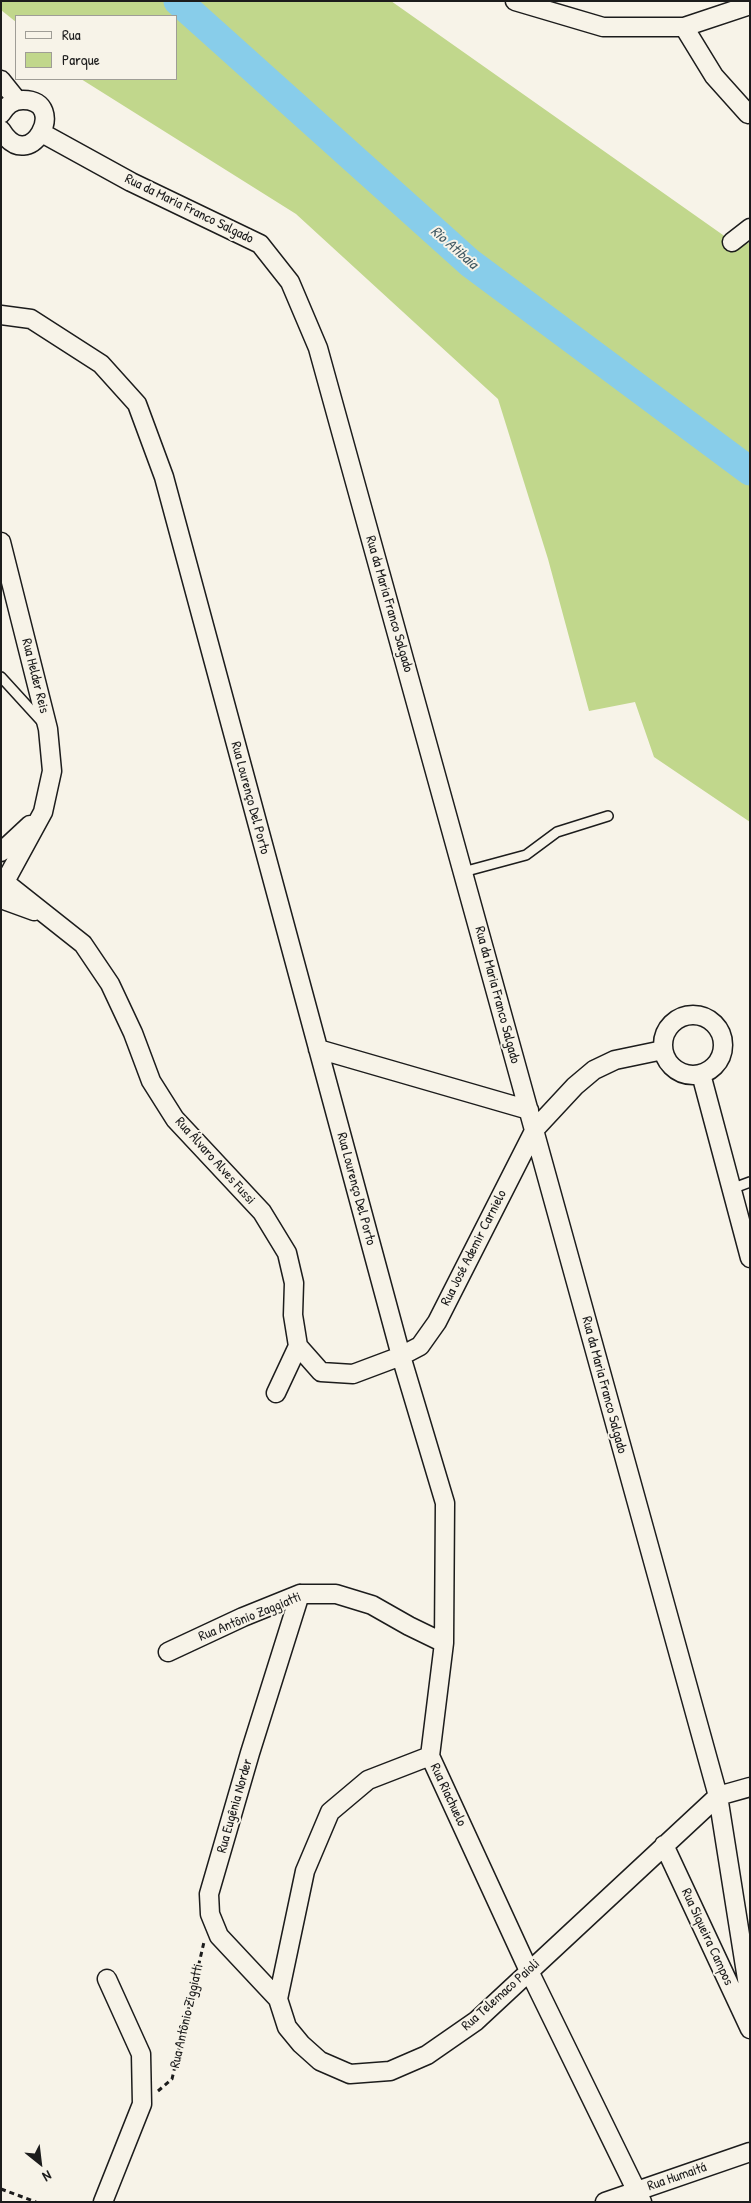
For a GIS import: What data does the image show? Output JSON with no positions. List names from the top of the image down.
{
  "streets": {
    "street": [
      "Rua da Maria Franco Salgado",
      "Rua Helder Reis",
      "Rua Lourenço Del Porto",
      "Rua Álvaro Alves Fussi",
      "Rua José Ademir Carnielo",
      "Rua Antônio Zaggiatti",
      "Rua Riachuelo",
      "Rua Eugênia Norder",
      "Rua Siqueira Campos",
      "Rua Telemaco Paioli",
      "Rua Humaitá"
    ],
    "path": ["Rua Antônio Ziggiatti"]
  },
  "crossings": [
    ["Rua da Maria Franco Salgado", "Rua José Ademir Carnielo"],
    ["Rua da Maria Franco Salgado", "Rua Telemaco Paioli"],
    ["Rua Helder Reis", "Rua Álvaro Alves Fussi"],
    ["Rua Lourenço Del Porto", "Rua José Ademir Carnielo"],
    ["Rua Lourenço Del Porto", "Rua Riachuelo"],
    ["Rua José Ademir Carnielo", "Rua Riachuelo"],
    ["Rua Antônio Zaggiatti", "Rua Riachuelo"],
    ["Rua Antônio Zaggiatti", "Rua Eugênia Norder"],
    ["Rua Riachuelo", "Rua Telemaco Paioli"],
    ["Rua Riachuelo", "Rua Humaitá"],
    ["Rua Eugênia Norder", "Rua Telemaco Paioli"],
    ["Rua Eugênia Norder", "Rua Antônio Ziggiatti"],
    ["Rua Siqueira Campos", "Rua Telemaco Paioli"]
  ],
  "water": ["Rio Atibaia"],
  "legend": ["Rua", "Parque"],
  "north": "bottom right"
}
